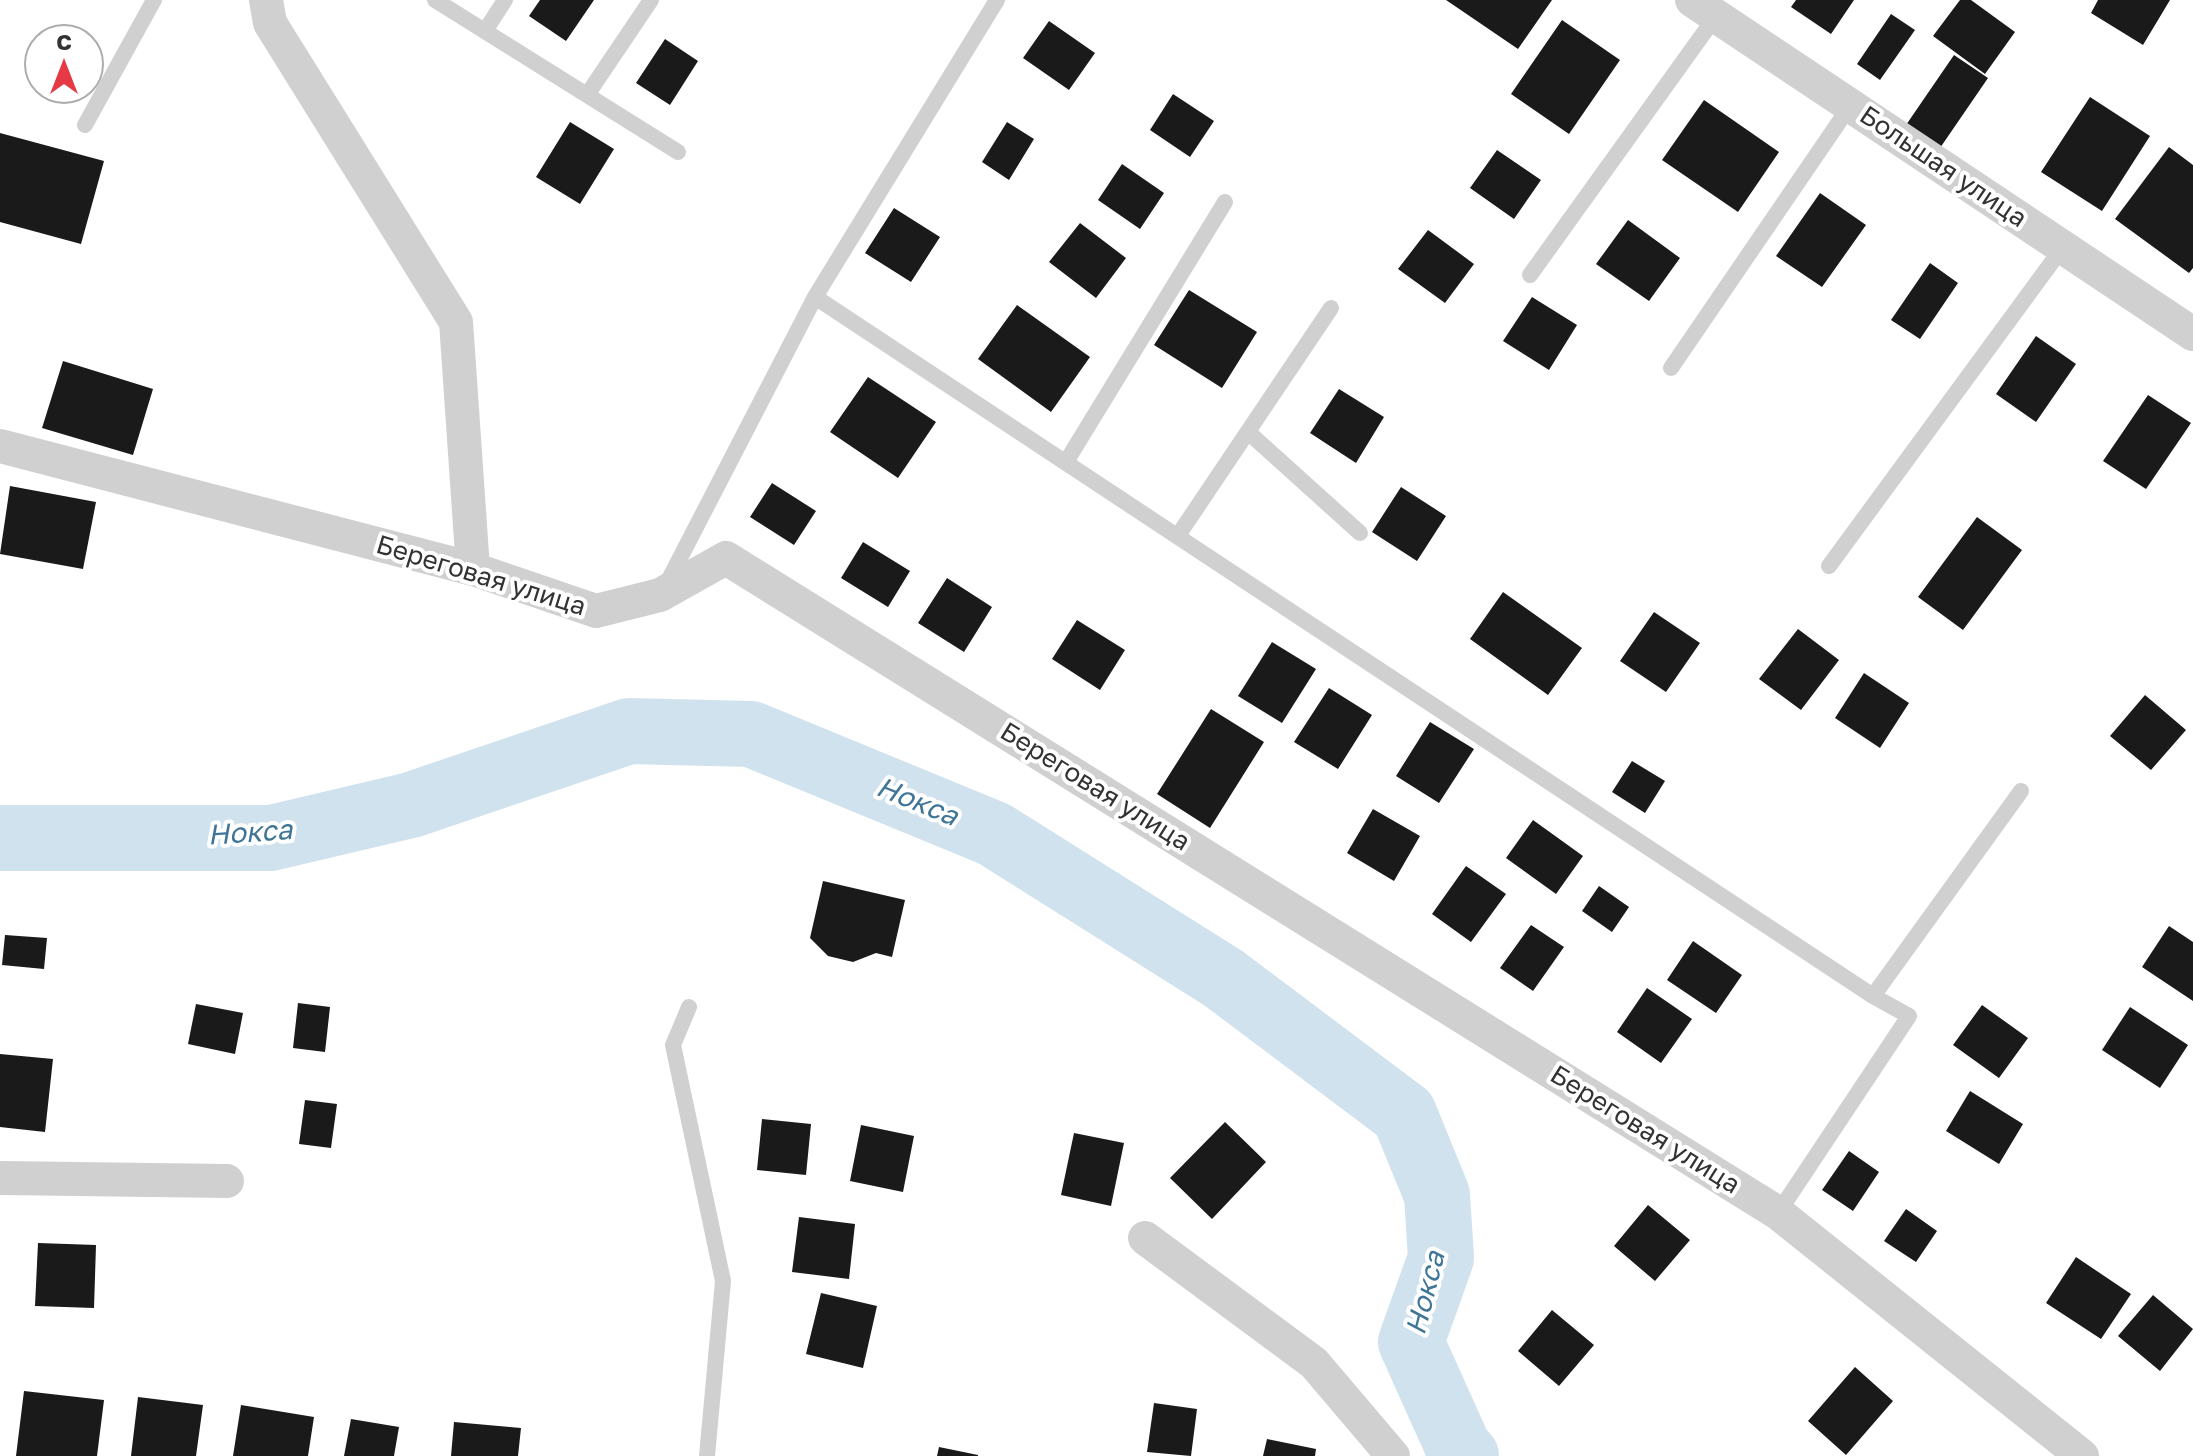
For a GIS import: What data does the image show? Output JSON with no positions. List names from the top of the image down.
{
  "streets": {
    "street": ["Большая улица", "Береговая улица"]
  },
  "water": ["Нокса"],
  "north": "top"
}
